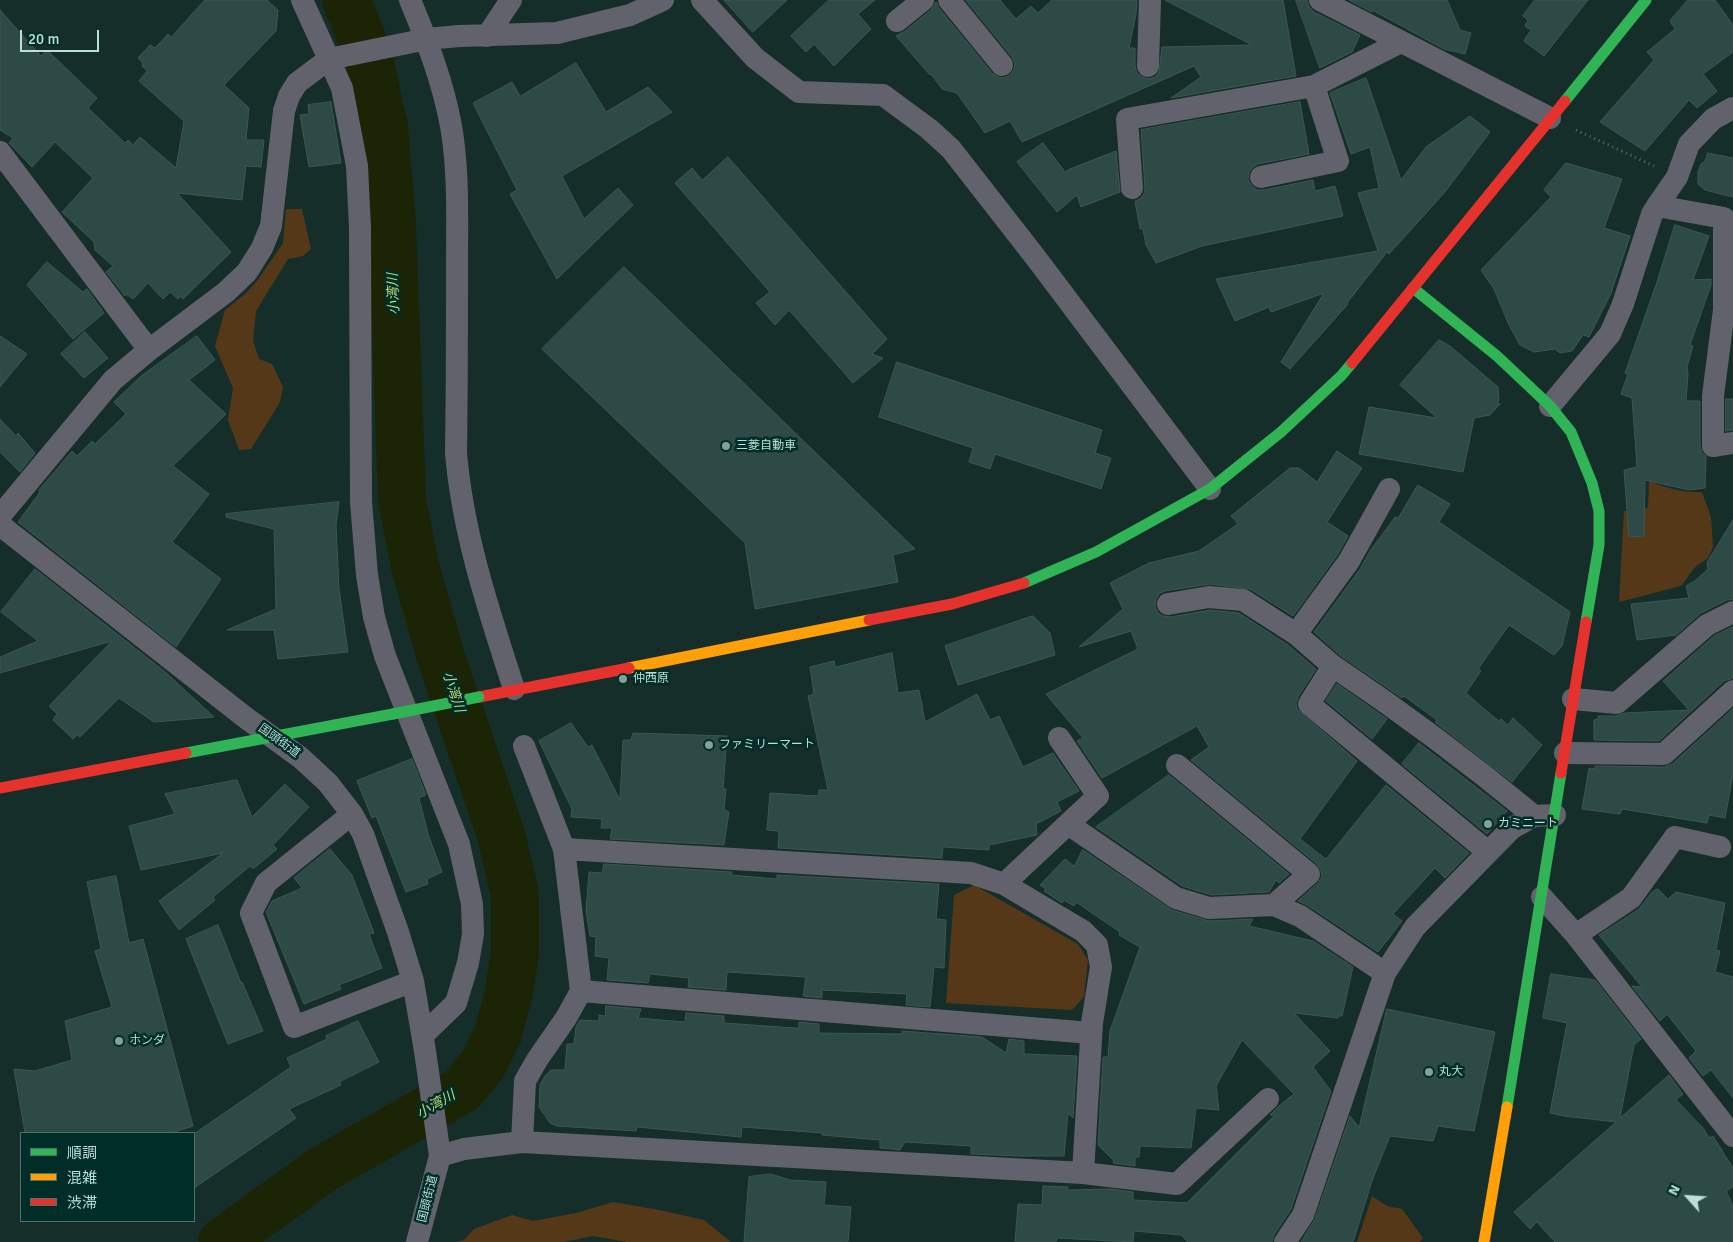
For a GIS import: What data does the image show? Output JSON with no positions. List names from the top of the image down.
{
  "streets": {
    "street": ["国頭街道"]
  },
  "water": ["小湾川"],
  "places": [
    "三菱自動車",
    "仲西原",
    "ファミリーマート",
    "カミニート",
    "ホンダ",
    "丸大"
  ],
  "legend": ["順調", "混雑", "渋滞"],
  "scale_bar": "20 m",
  "north": "top left"
}
